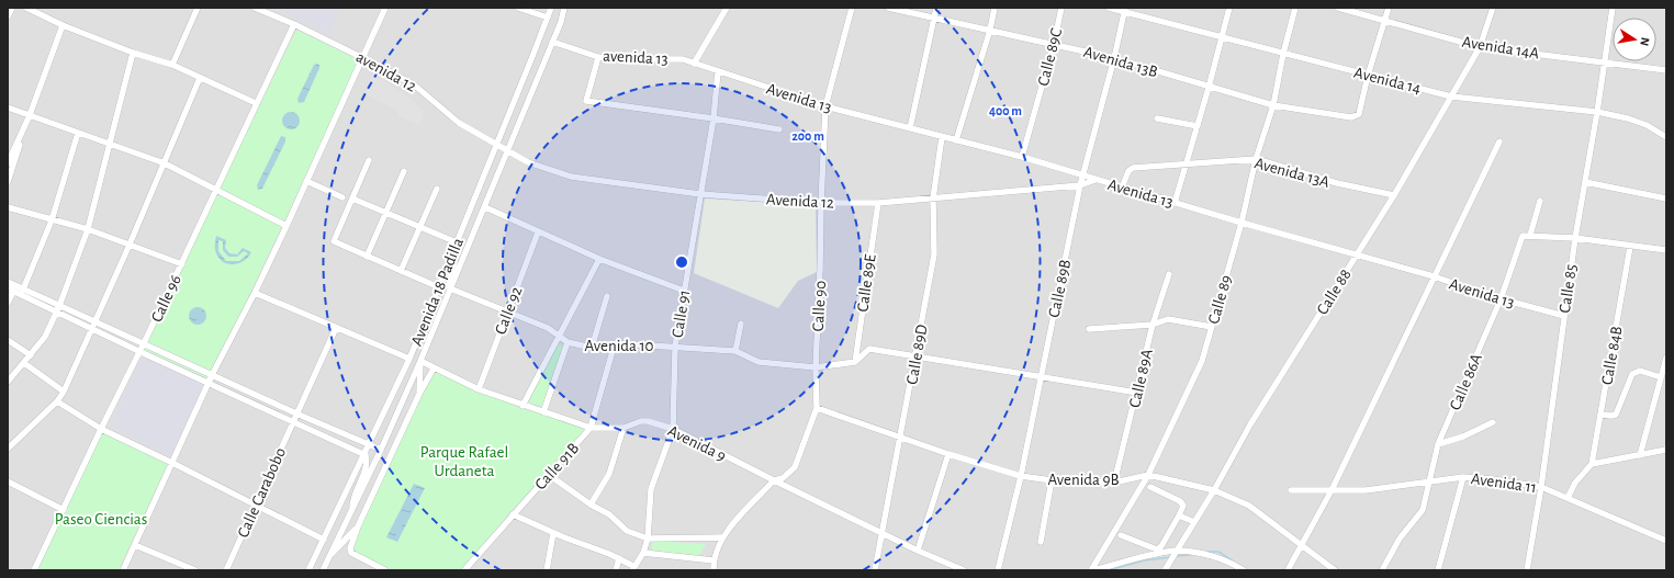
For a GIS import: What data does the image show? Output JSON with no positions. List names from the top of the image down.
{
  "streets": {
    "street": [
      "Avenida 14A",
      "avenida 13",
      "Calle 89C",
      "Avenida 13B",
      "avenida 12",
      "Avenida 14",
      "Avenida 13",
      "Avenida 13A",
      "Avenida 12",
      "Calle 89E",
      "Calle 89B",
      "Calle 85",
      "Avenida 18 Padilla",
      "Calle 88",
      "Calle 96",
      "Calle 89",
      "Calle 90",
      "Calle 92",
      "Calle 91",
      "Avenida 10",
      "Calle 89D",
      "Calle 84B",
      "Calle 89A",
      "Calle 86A",
      "Avenida 9",
      "Calle 91B",
      "Avenida 9B",
      "Avenida 11",
      "Calle Carabobo"
    ]
  },
  "crossings": [
    ["Avenida 14A", "Calle 85"],
    ["Avenida 14A", "Calle 88"],
    ["avenida 13", "Avenida 13"],
    ["avenida 13", "Avenida 18 Padilla"],
    ["avenida 13", "Calle 91"],
    ["Calle 89C", "Avenida 13B"],
    ["Calle 89C", "Avenida 13"],
    ["Avenida 13B", "Avenida 14"],
    ["Avenida 13B", "Calle 89B"],
    ["Avenida 13B", "Calle 89"],
    ["avenida 12", "Avenida 12"],
    ["avenida 12", "Avenida 18 Padilla"],
    ["avenida 12", "Calle 96"],
    ["Avenida 14", "Calle 89B"],
    ["Avenida 14", "Calle 85"],
    ["Avenida 14", "Calle 88"],
    ["Avenida 14", "Calle 89"],
    ["Avenida 13", "Avenida 13A"],
    ["Avenida 13", "Avenida 12"],
    ["Avenida 13", "Calle 89B"],
    ["Avenida 13", "Calle 85"],
    ["Avenida 13", "Calle 88"],
    ["Avenida 13", "Calle 89"],
    ["Avenida 13", "Calle 90"],
    ["Avenida 13", "Calle 91"],
    ["Avenida 13", "Calle 89D"],
    ["Avenida 13", "Calle 86A"],
    ["Avenida 13A", "Calle 88"],
    ["Avenida 13A", "Calle 89"],
    ["Avenida 12", "Calle 89E"],
    ["Avenida 12", "Calle 89B"],
    ["Avenida 12", "Avenida 18 Padilla"],
    ["Avenida 12", "Calle 90"],
    ["Avenida 12", "Calle 91"],
    ["Avenida 12", "Calle 89D"],
    ["Calle 89E", "Avenida 10"],
    ["Calle 89B", "Avenida 9B"],
    ["Calle 85", "Avenida 11"],
    ["Avenida 18 Padilla", "Avenida 10"],
    ["Avenida 18 Padilla", "Avenida 9"],
    ["Calle 88", "Avenida 9B"],
    ["Calle 89", "Avenida 9B"],
    ["Calle 90", "Avenida 10"],
    ["Calle 90", "Avenida 9"],
    ["Calle 90", "Avenida 9B"],
    ["Calle 92", "Avenida 10"],
    ["Calle 92", "Avenida 9"],
    ["Calle 91", "Avenida 10"],
    ["Calle 91", "Avenida 9"],
    ["Avenida 10", "Calle 91B"],
    ["Calle 89D", "Avenida 9"],
    ["Calle 89D", "Avenida 9B"],
    ["Calle 89A", "Avenida 9B"],
    ["Calle 86A", "Avenida 11"],
    ["Avenida 9", "Calle 91B"]
  ],
  "parks": ["Parque Rafael Urdaneta", "Paseo Ciencias"],
  "north": "right",
  "rings": ["400 m", "200 m"]
}
